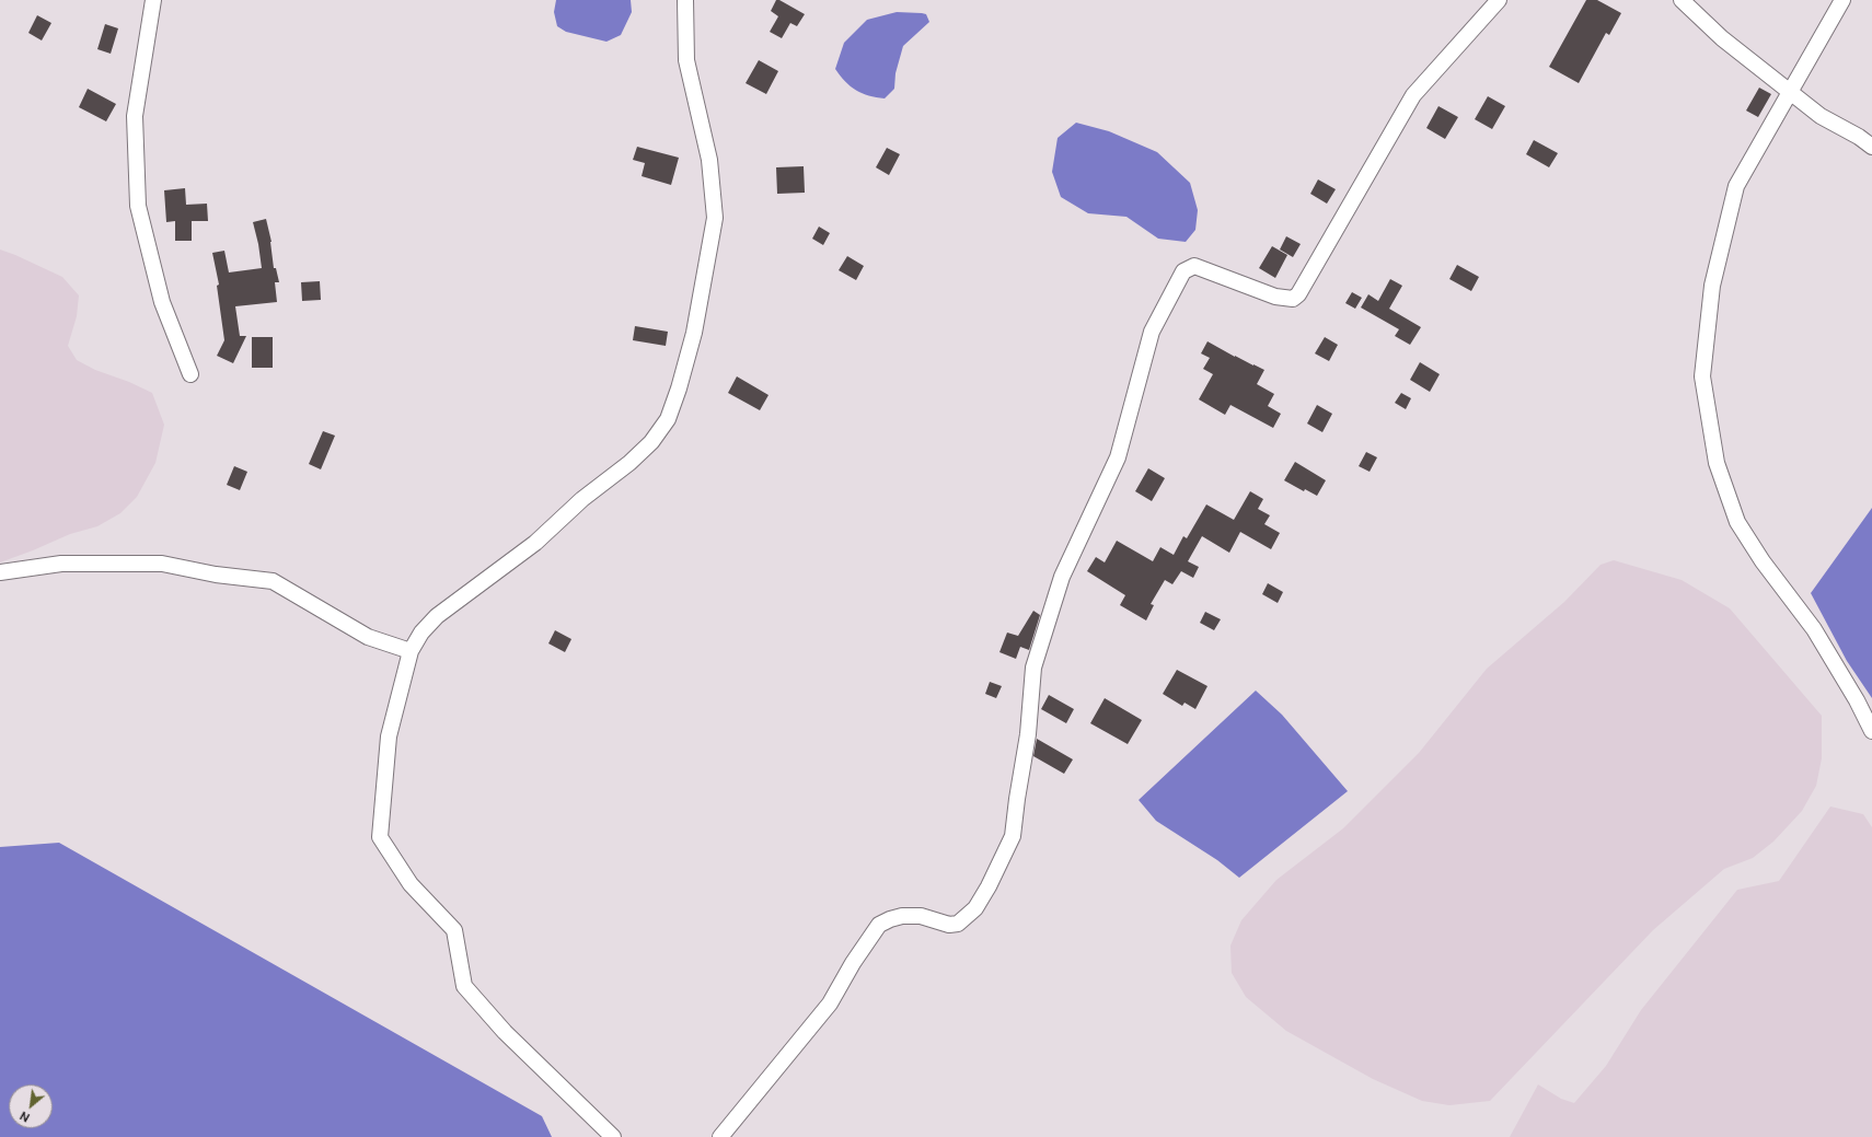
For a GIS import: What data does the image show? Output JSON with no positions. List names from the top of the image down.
{
  "north": "bottom left"
}
